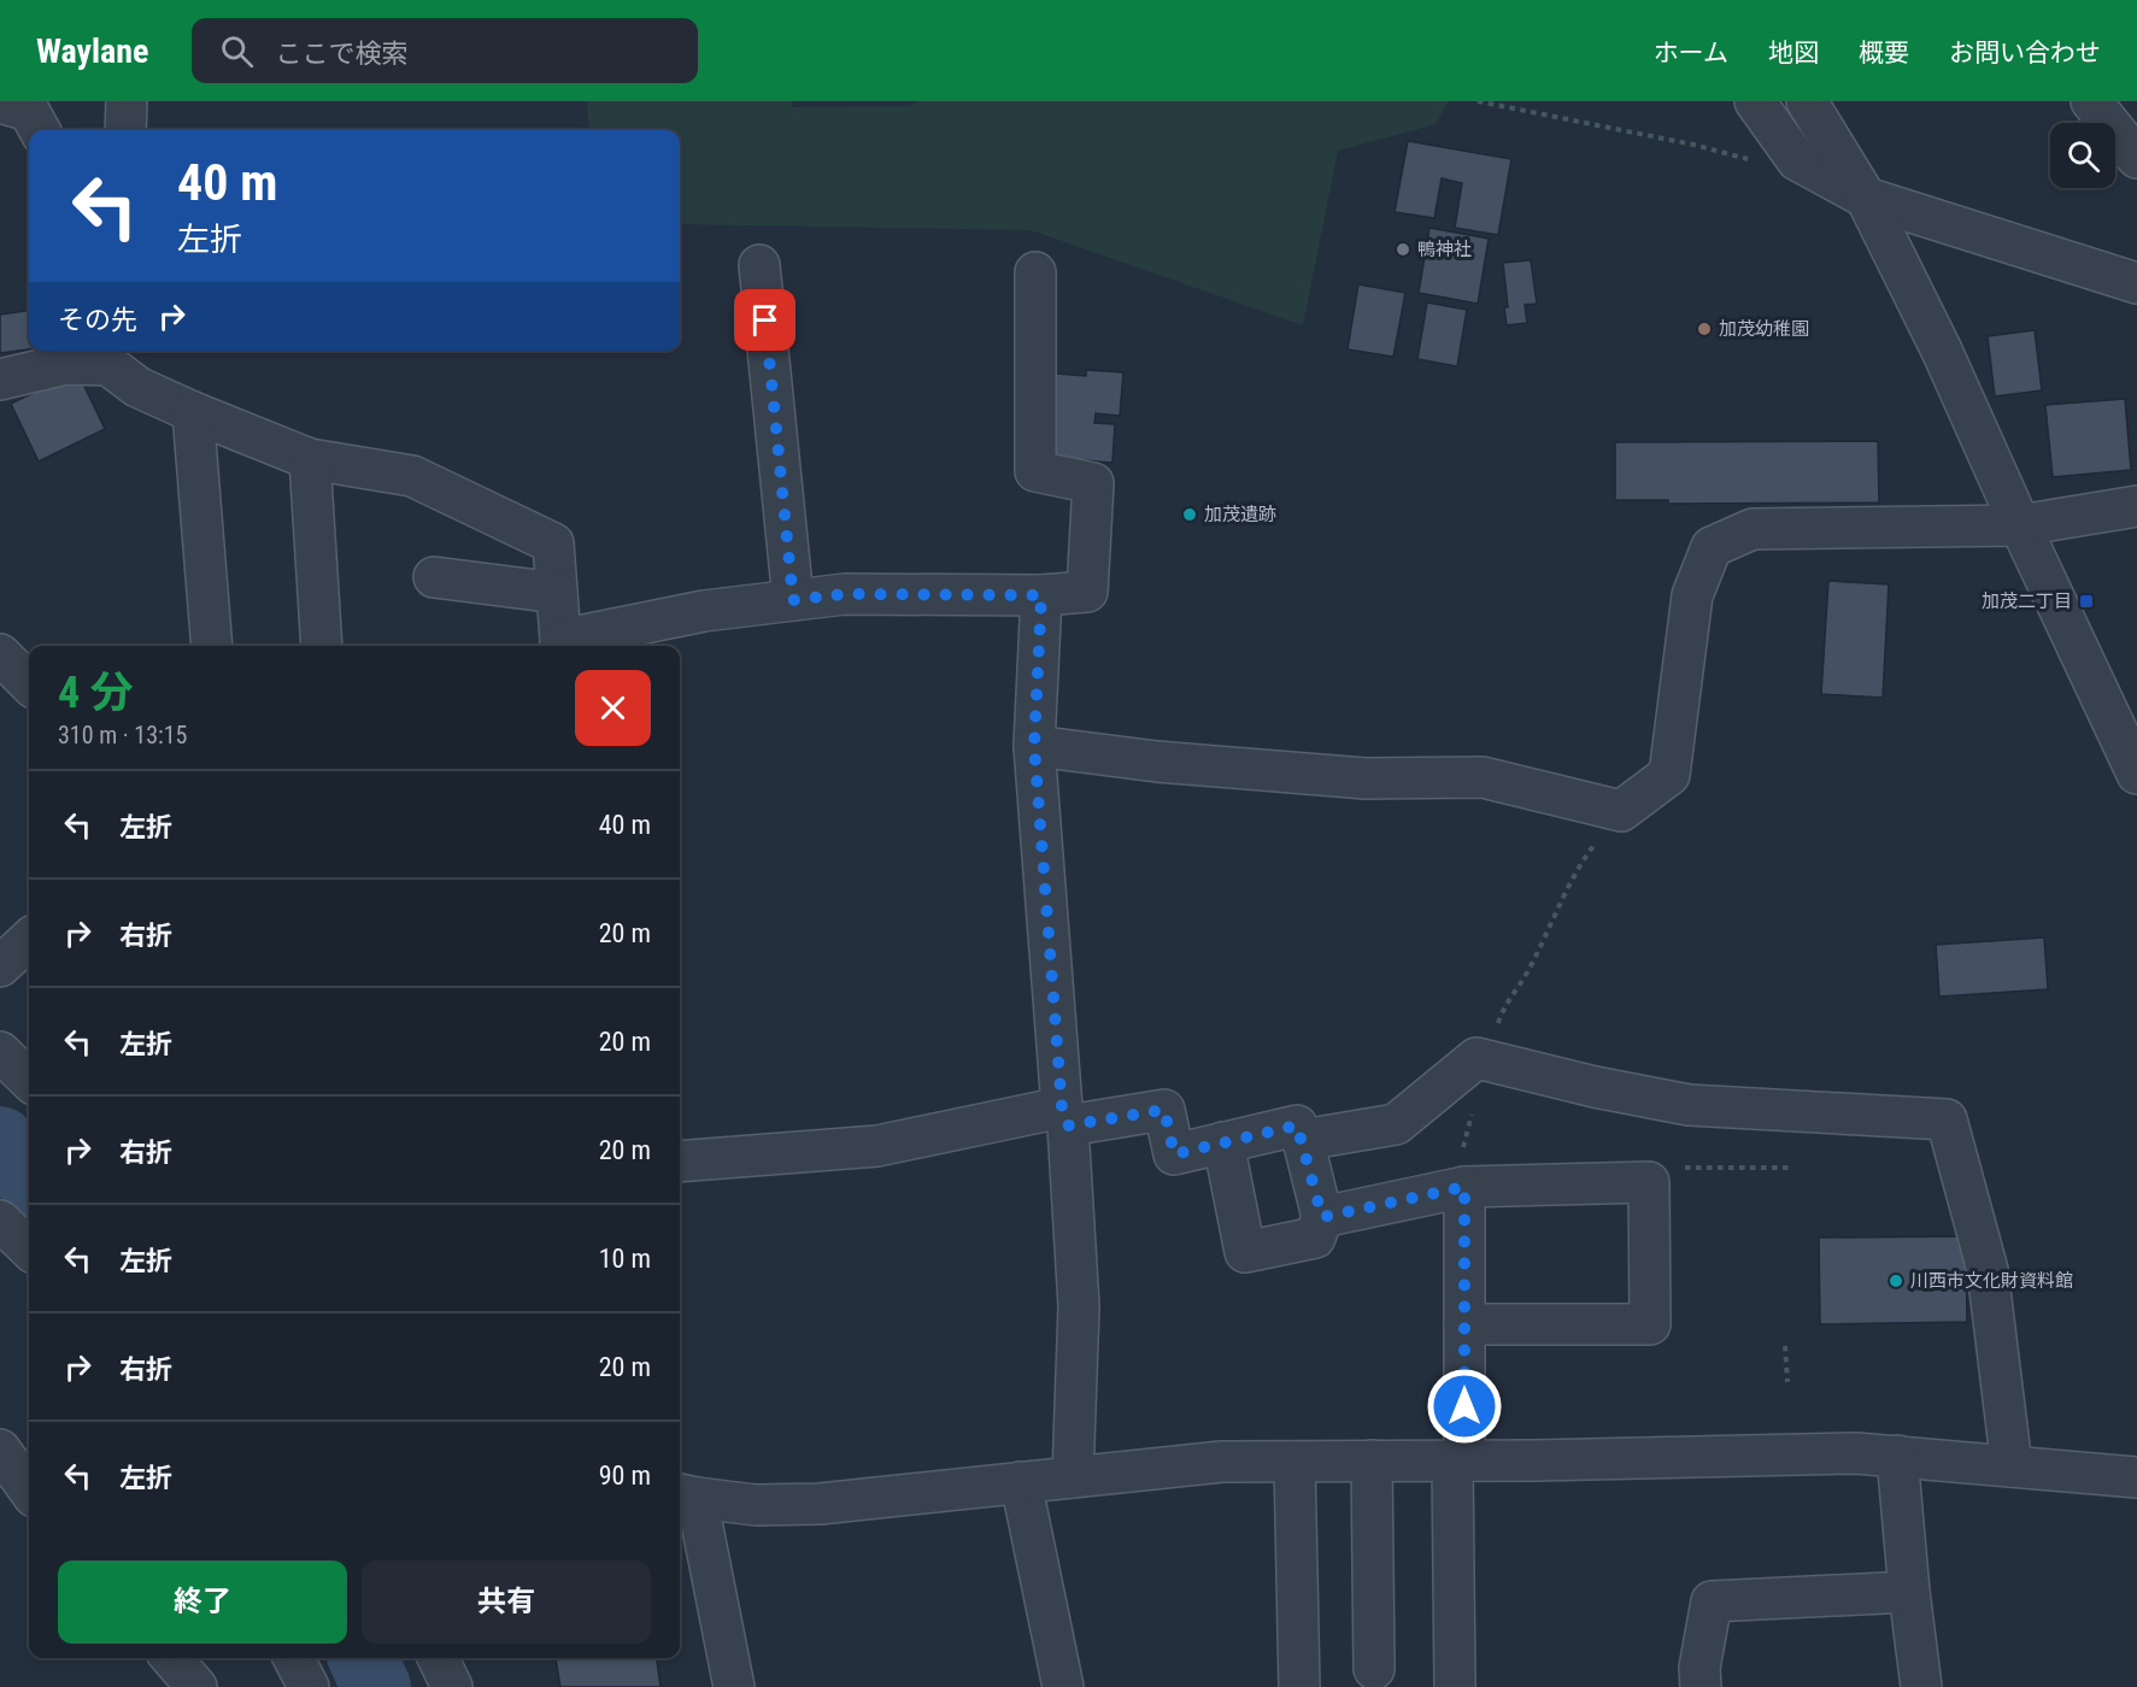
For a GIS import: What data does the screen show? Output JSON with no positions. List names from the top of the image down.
{
  "places": {
    "other": [
      "鴨神社",
      "加茂幼稚園",
      "加茂遺跡",
      "川西市文化財資料館"
    ],
    "transit": ["加茂二丁目"]
  },
  "page": {
    "header": "Waylane",
    "search": "ここで検索",
    "nav": [
      "ホーム",
      "地図",
      "概要",
      "お問い合わせ"
    ],
    "turn": ["40 m", "左折"],
    "then": "その先",
    "heading": ["4 分", "310 m · 13:15"],
    "list": [
      {
        "name": "左折",
        "value": "40 m"
      },
      {
        "name": "右折",
        "value": "20 m"
      },
      {
        "name": "左折",
        "value": "20 m"
      },
      {
        "name": "右折",
        "value": "20 m"
      },
      {
        "name": "左折",
        "value": "10 m"
      },
      {
        "name": "右折",
        "value": "20 m"
      },
      {
        "name": "左折",
        "value": "90 m"
      }
    ],
    "buttons": ["終了", "共有"]
  }
}
